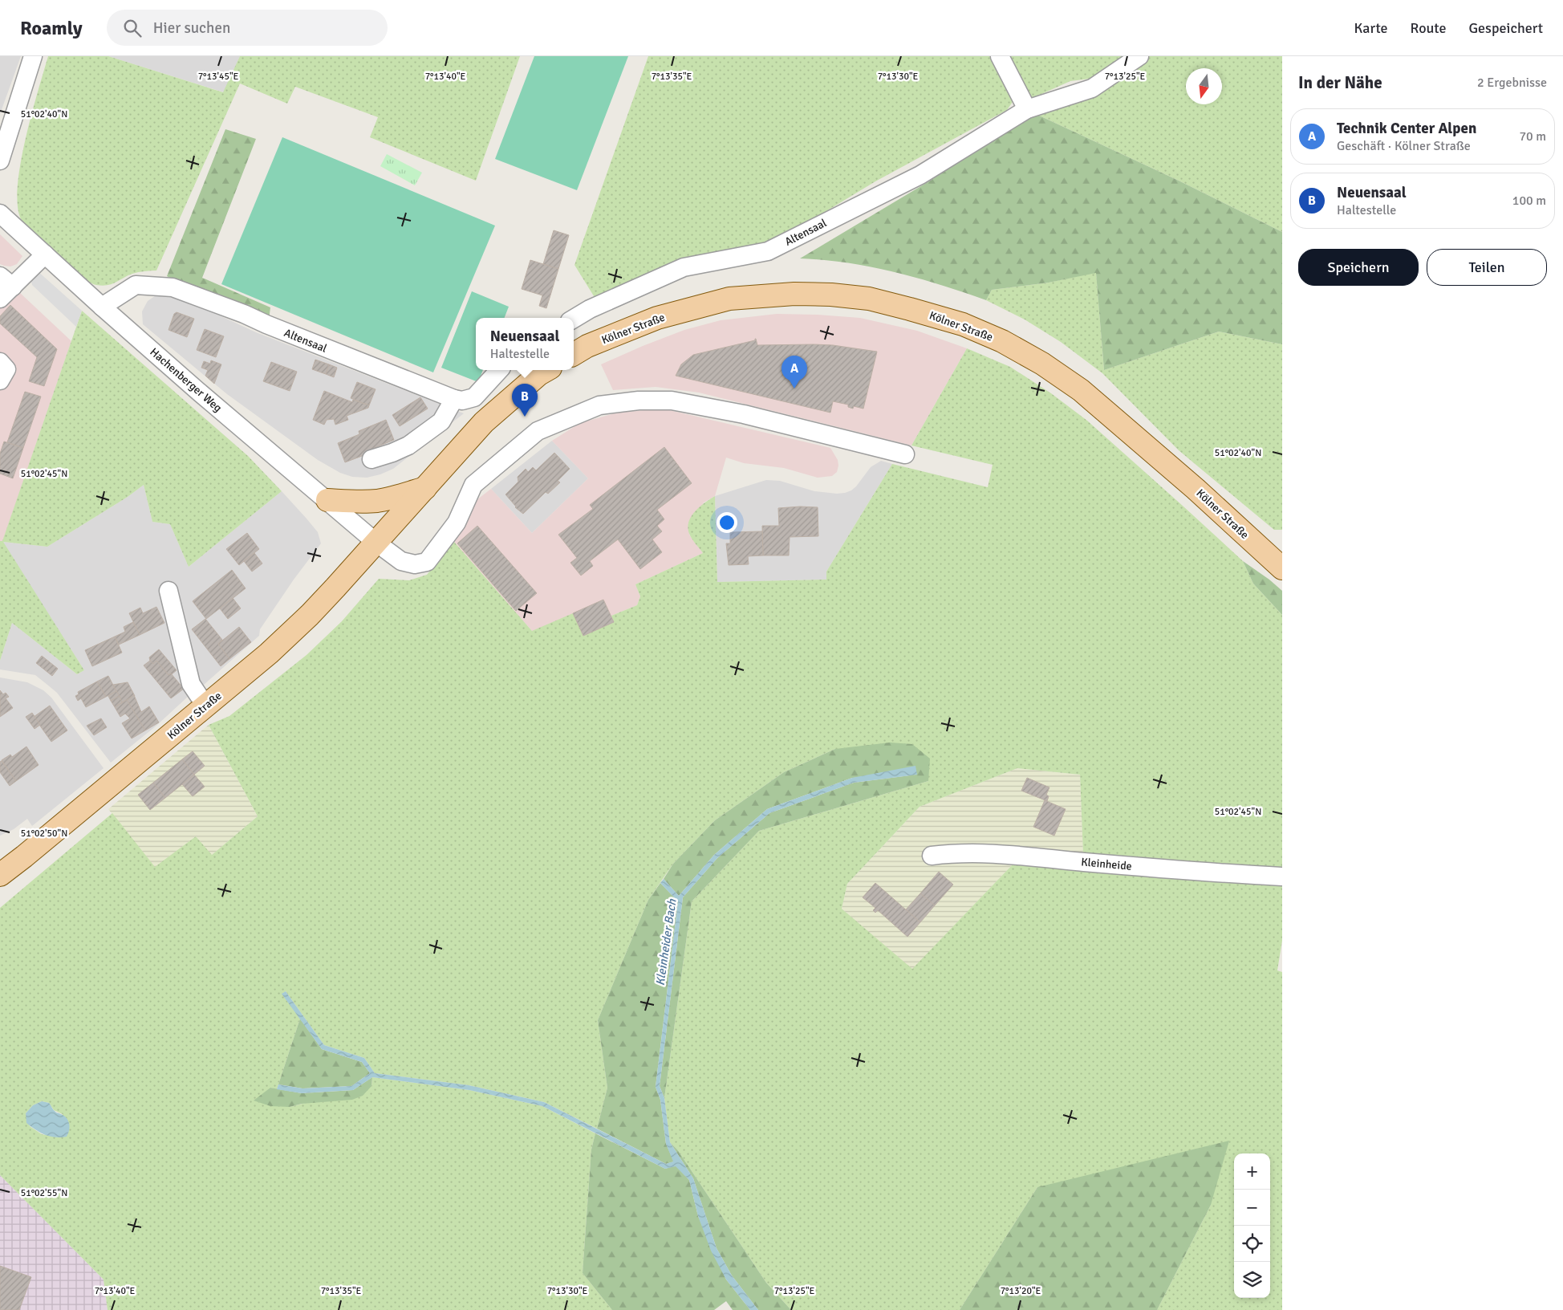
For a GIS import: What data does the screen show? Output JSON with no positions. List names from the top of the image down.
{
  "streets": {
    "main road": ["Kölner Straße"],
    "street": ["Altensaal", "Hachenberger Weg", "Kleinheide"]
  },
  "crossings": [
    ["Altensaal", "Hachenberger Weg"],
    ["Kölner Straße", "Hachenberger Weg"]
  ],
  "water": ["Kleinheider Bach"],
  "north": "bottom",
  "page": {
    "header": "Roamly",
    "search": "Hier suchen",
    "nav": ["Karte", "Route", "Gespeichert"],
    "heading": ["In der Nähe", "2 Ergebnisse"],
    "list": [
      {
        "mark": "A",
        "name": "Technik Center Alpen",
        "note": "Geschäft · Kölner Straße",
        "value": "70 m"
      },
      {
        "mark": "B",
        "name": "Neuensaal",
        "note": "Haltestelle",
        "value": "100 m"
      }
    ],
    "buttons": ["Speichern", "Teilen"],
    "popup": ["Neuensaal", "Haltestelle"],
    "pins": ["A", "B"],
    "map_buttons": ["+", "−"]
  },
  "coordinates": [
    "7°13'45\"E",
    "7°13'40\"E",
    "7°13'35\"E",
    "7°13'30\"E",
    "7°13'25\"E",
    "51°02'40\"N",
    "51°02'45\"N",
    "51°02'50\"N",
    "51°02'55\"N",
    "7°13'20\"E"
  ]
}
